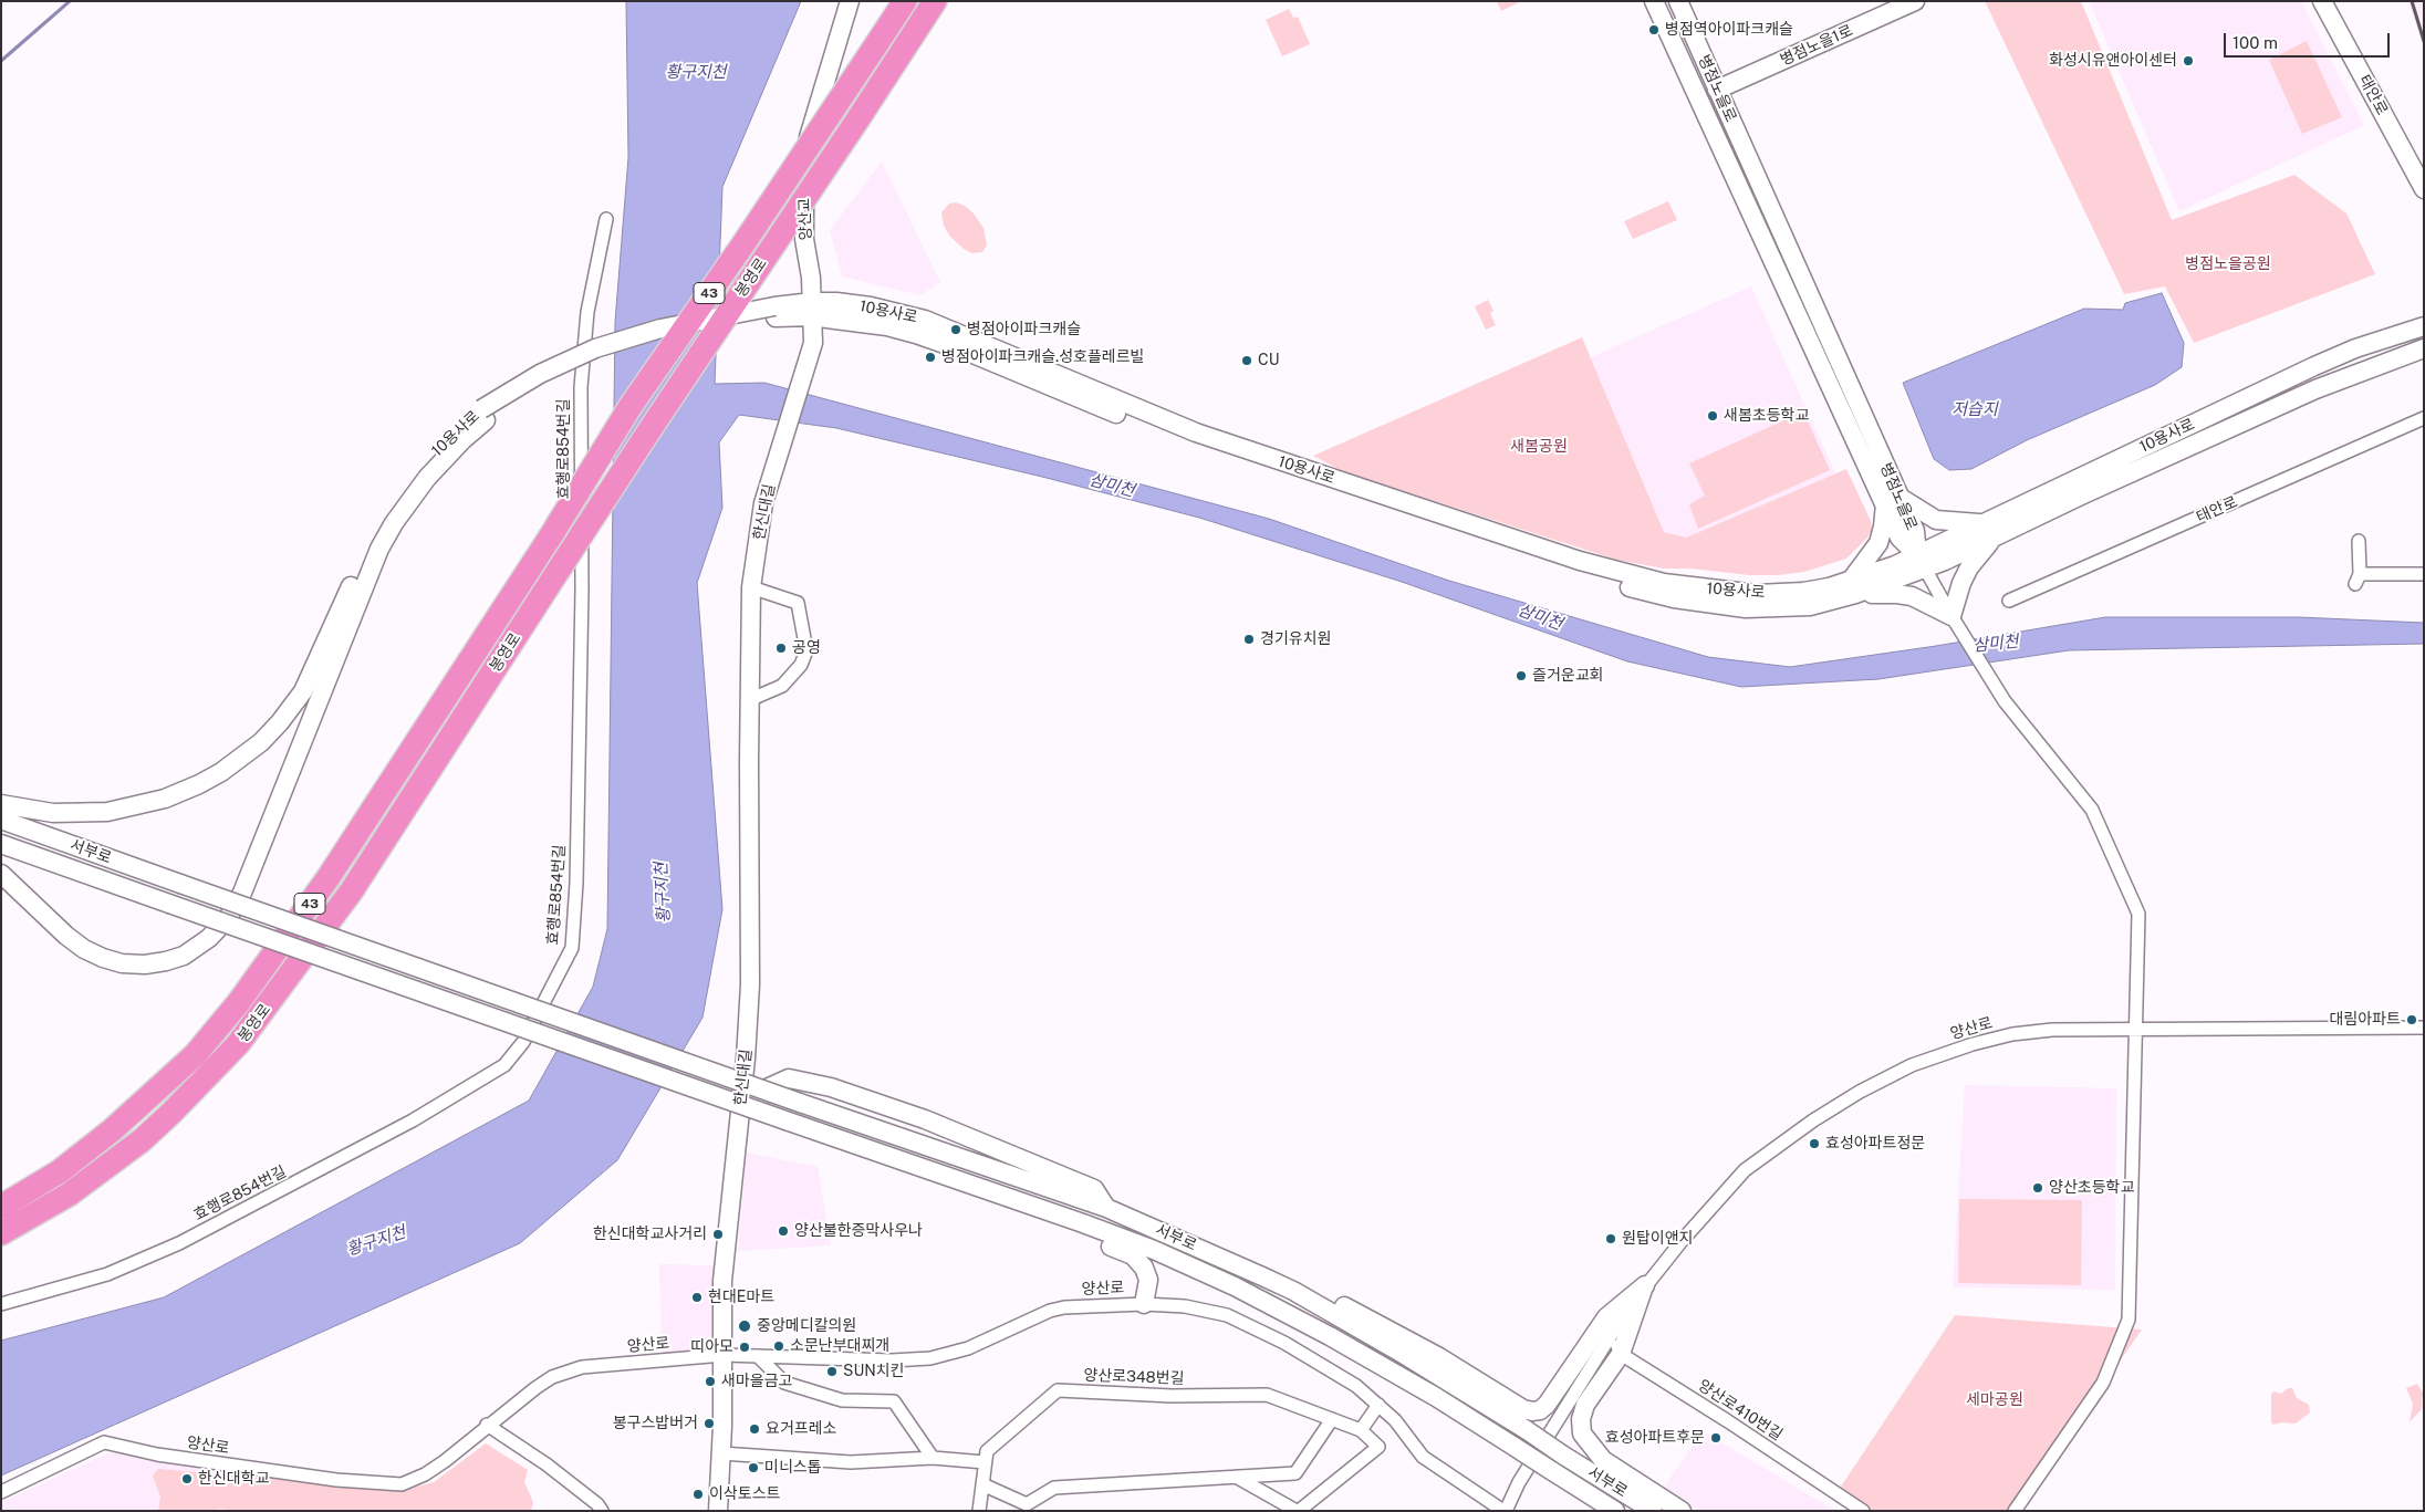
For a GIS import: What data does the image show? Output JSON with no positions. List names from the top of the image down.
{
  "streets": {
    "highway": ["봉영로", "43"],
    "street": [
      "병점노을1로",
      "병점노을로",
      "태안로",
      "양산교",
      "10용사로",
      "효행로854번길",
      "한신대길",
      "서부로",
      "양산로",
      "양산로348번길",
      "양산로410번길"
    ]
  },
  "crossings": [
    ["병점노을1로", "병점노을로"],
    ["병점노을로", "10용사로"],
    ["양산교", "10용사로"],
    ["양산교", "한신대길"],
    ["한신대길", "양산로"]
  ],
  "water": ["황구지천", "저습지", "삼미천"],
  "parks": ["병점노을공원", "새봄공원", "세마공원"],
  "places": [
    "병점역아이파크캐슬",
    "화성시유앤아이센터",
    "병점아이파크캐슬",
    "병점아이파크캐슬.성호플레르빌",
    "CU",
    "새봄초등학교",
    "경기유치원",
    "공영",
    "즐거운교회",
    "대림아파트",
    "효성아파트정문",
    "양산초등학교",
    "양산불한증막사우나",
    "한신대학교사거리",
    "원탑이앤지",
    "현대E마트",
    "중앙메디칼의원",
    "소문난부대찌개",
    "띠아모",
    "SUN치킨",
    "새마을금고",
    "봉구스밥버거",
    "요거프레소",
    "효성아파트후문",
    "미니스톱",
    "한신대학교",
    "이삭토스트"
  ],
  "scale_bar": "100 m"
}
